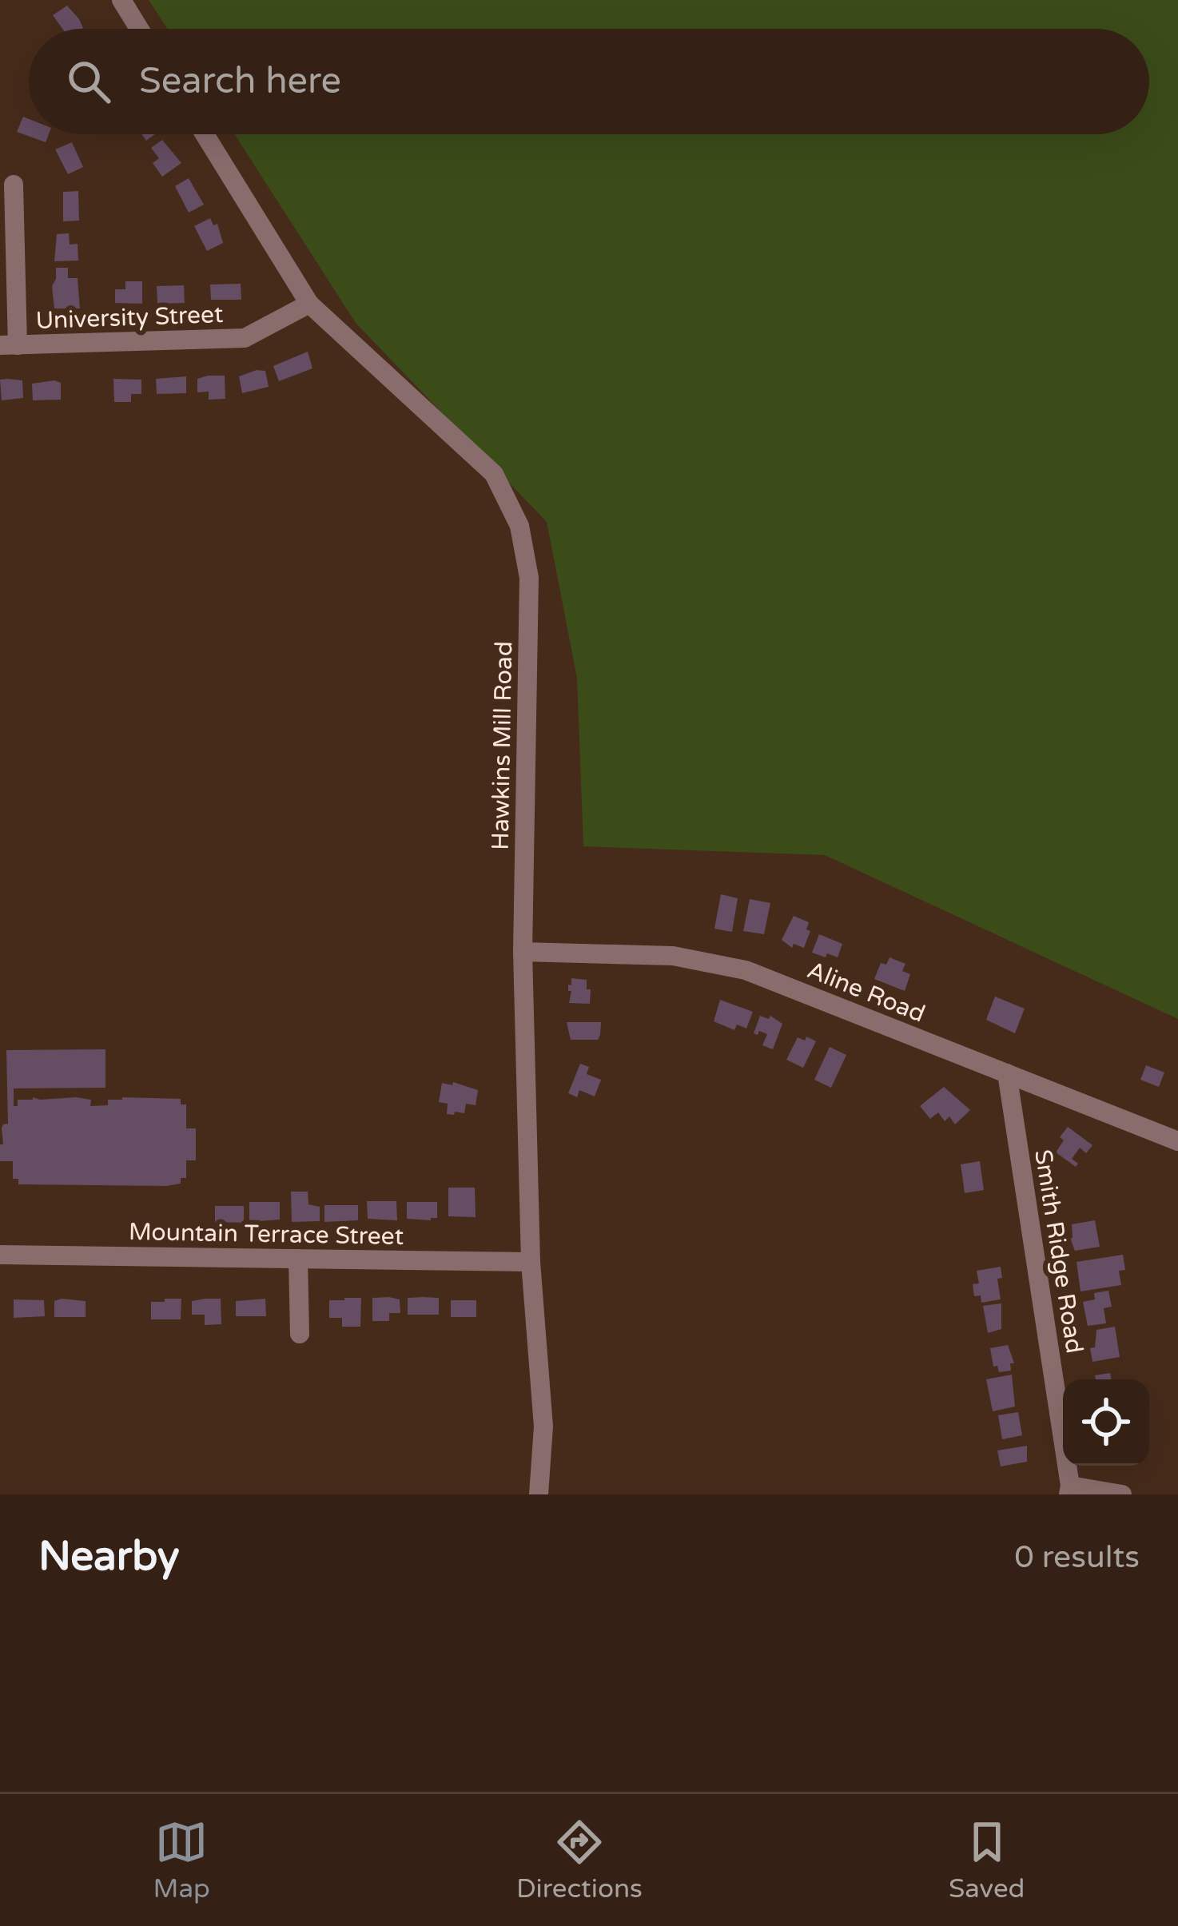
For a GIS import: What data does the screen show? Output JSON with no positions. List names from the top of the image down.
{
  "streets": {
    "street": [
      "University Street",
      "Hawkins Mill Road",
      "Aline Road",
      "Mountain Terrace Street",
      "Smith Ridge Road"
    ]
  },
  "crossings": [
    ["University Street", "Hawkins Mill Road"],
    ["Hawkins Mill Road", "Aline Road"],
    ["Hawkins Mill Road", "Mountain Terrace Street"],
    ["Aline Road", "Smith Ridge Road"]
  ],
  "page": {
    "search": "Search here",
    "heading": ["Nearby", "0 results"],
    "nav": ["Map", "Directions", "Saved"]
  }
}
